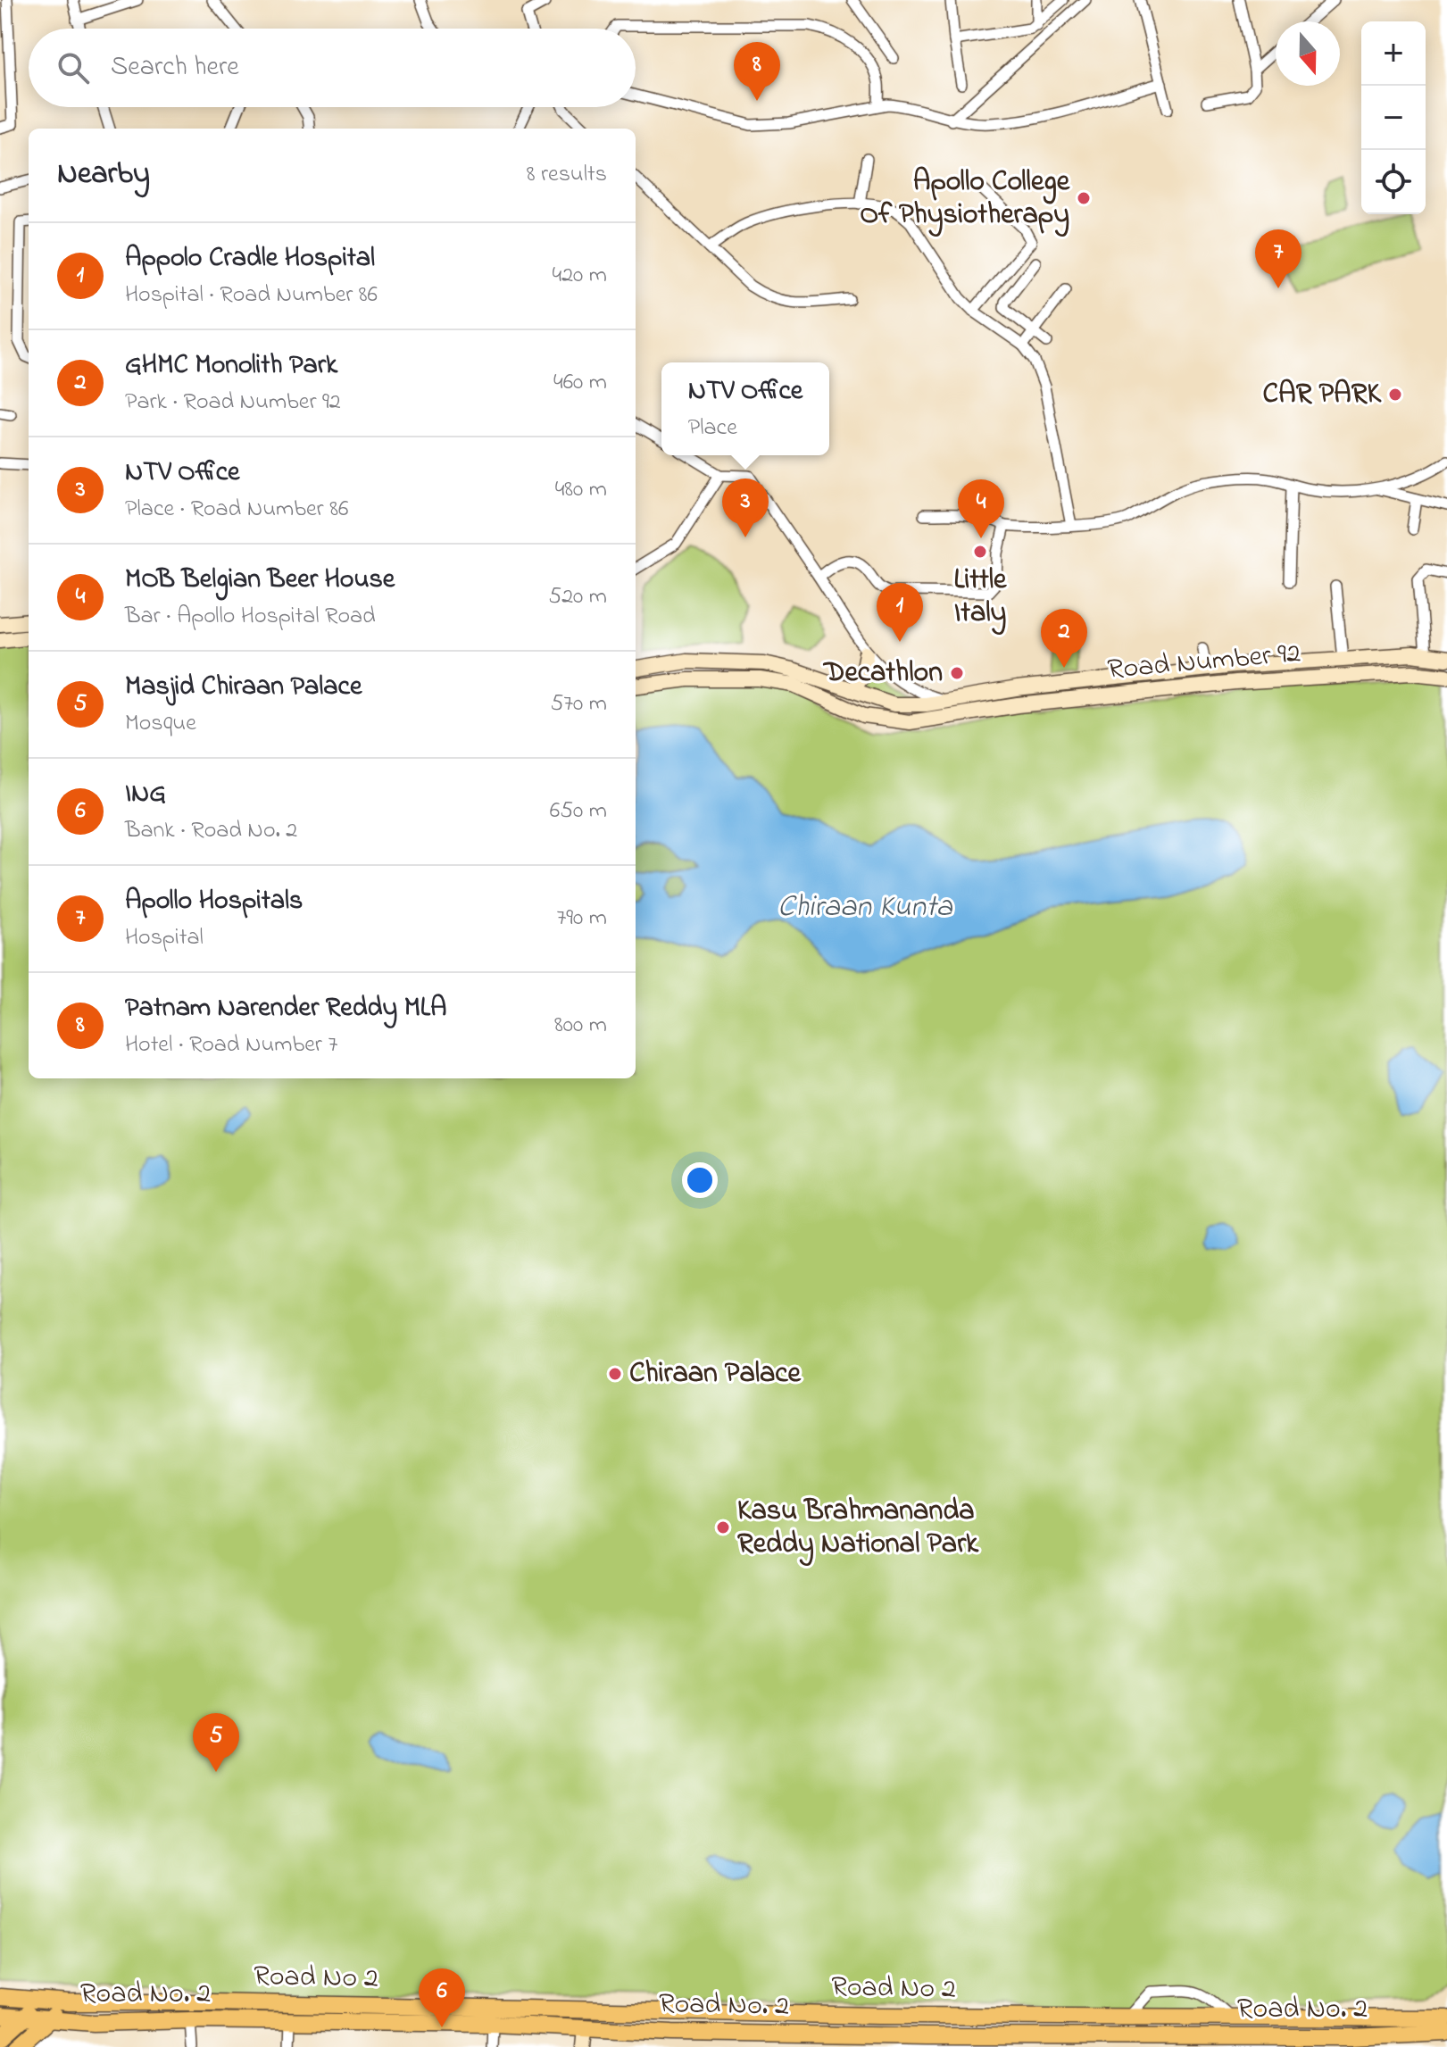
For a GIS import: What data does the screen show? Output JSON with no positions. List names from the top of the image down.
{
  "streets": {
    "main road": ["Road Number 92", "Road No 2", "Road No. 2"]
  },
  "water": ["Chiraan Kunta"],
  "places": [
    "Apollo College Of Physiotherapy",
    "CAR PARK",
    "Little Italy",
    "Decathlon",
    "Chiraan Palace",
    "Kasu Brahmananda Reddy National Park"
  ],
  "north": "bottom",
  "page": {
    "map_buttons": ["+", "−"],
    "search": "Search here",
    "pins": [
      "8",
      "7",
      "3",
      "4",
      "1",
      "2",
      "5",
      "6"
    ],
    "heading": ["Nearby", "8 results"],
    "list": [
      {
        "mark": "1",
        "name": "Appolo Cradle Hospital",
        "note": "Hospital · Road Number 86",
        "value": "420 m"
      },
      {
        "mark": "2",
        "name": "GHMC Monolith Park",
        "note": "Park · Road Number 92",
        "value": "460 m"
      },
      {
        "mark": "3",
        "name": "NTV Office",
        "note": "Place · Road Number 86",
        "value": "480 m"
      },
      {
        "mark": "4",
        "name": "MOB Belgian Beer House",
        "note": "Bar · Apollo Hospital Road",
        "value": "520 m"
      },
      {
        "mark": "5",
        "name": "Masjid Chiraan Palace",
        "note": "Mosque",
        "value": "570 m"
      },
      {
        "mark": "6",
        "name": "ING",
        "note": "Bank · Road No. 2",
        "value": "650 m"
      },
      {
        "mark": "7",
        "name": "Apollo Hospitals",
        "note": "Hospital",
        "value": "790 m"
      },
      {
        "mark": "8",
        "name": "Patnam Narender Reddy MLA",
        "note": "Hotel · Road Number 7",
        "value": "800 m"
      }
    ],
    "popup": ["NTV Office", "Place"]
  }
}
